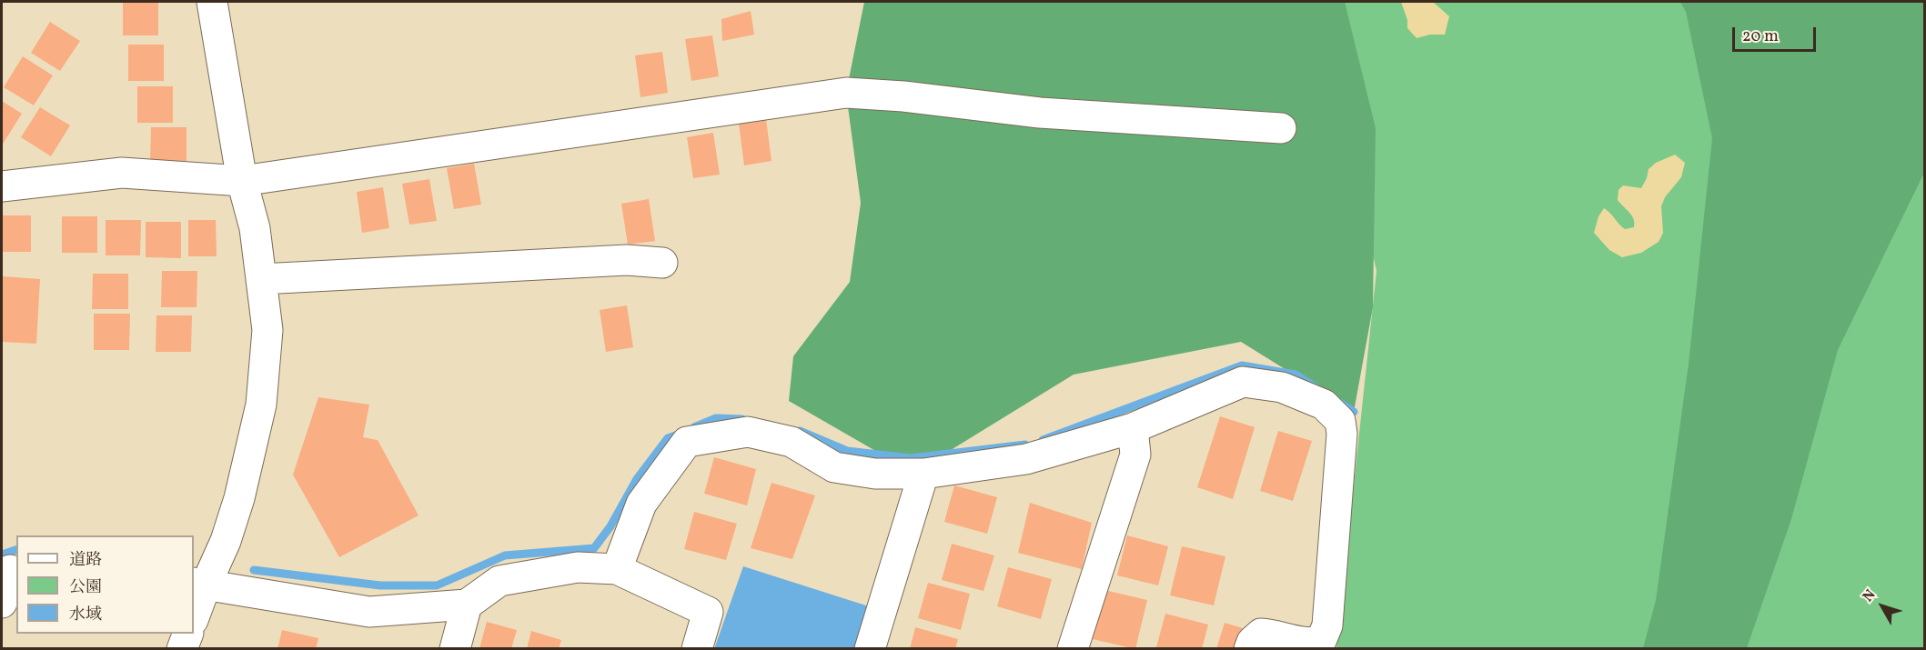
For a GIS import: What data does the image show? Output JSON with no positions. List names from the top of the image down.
{
  "legend": ["道路", "公園", "水域"],
  "scale_bar": "20 m",
  "north": "top left"
}
